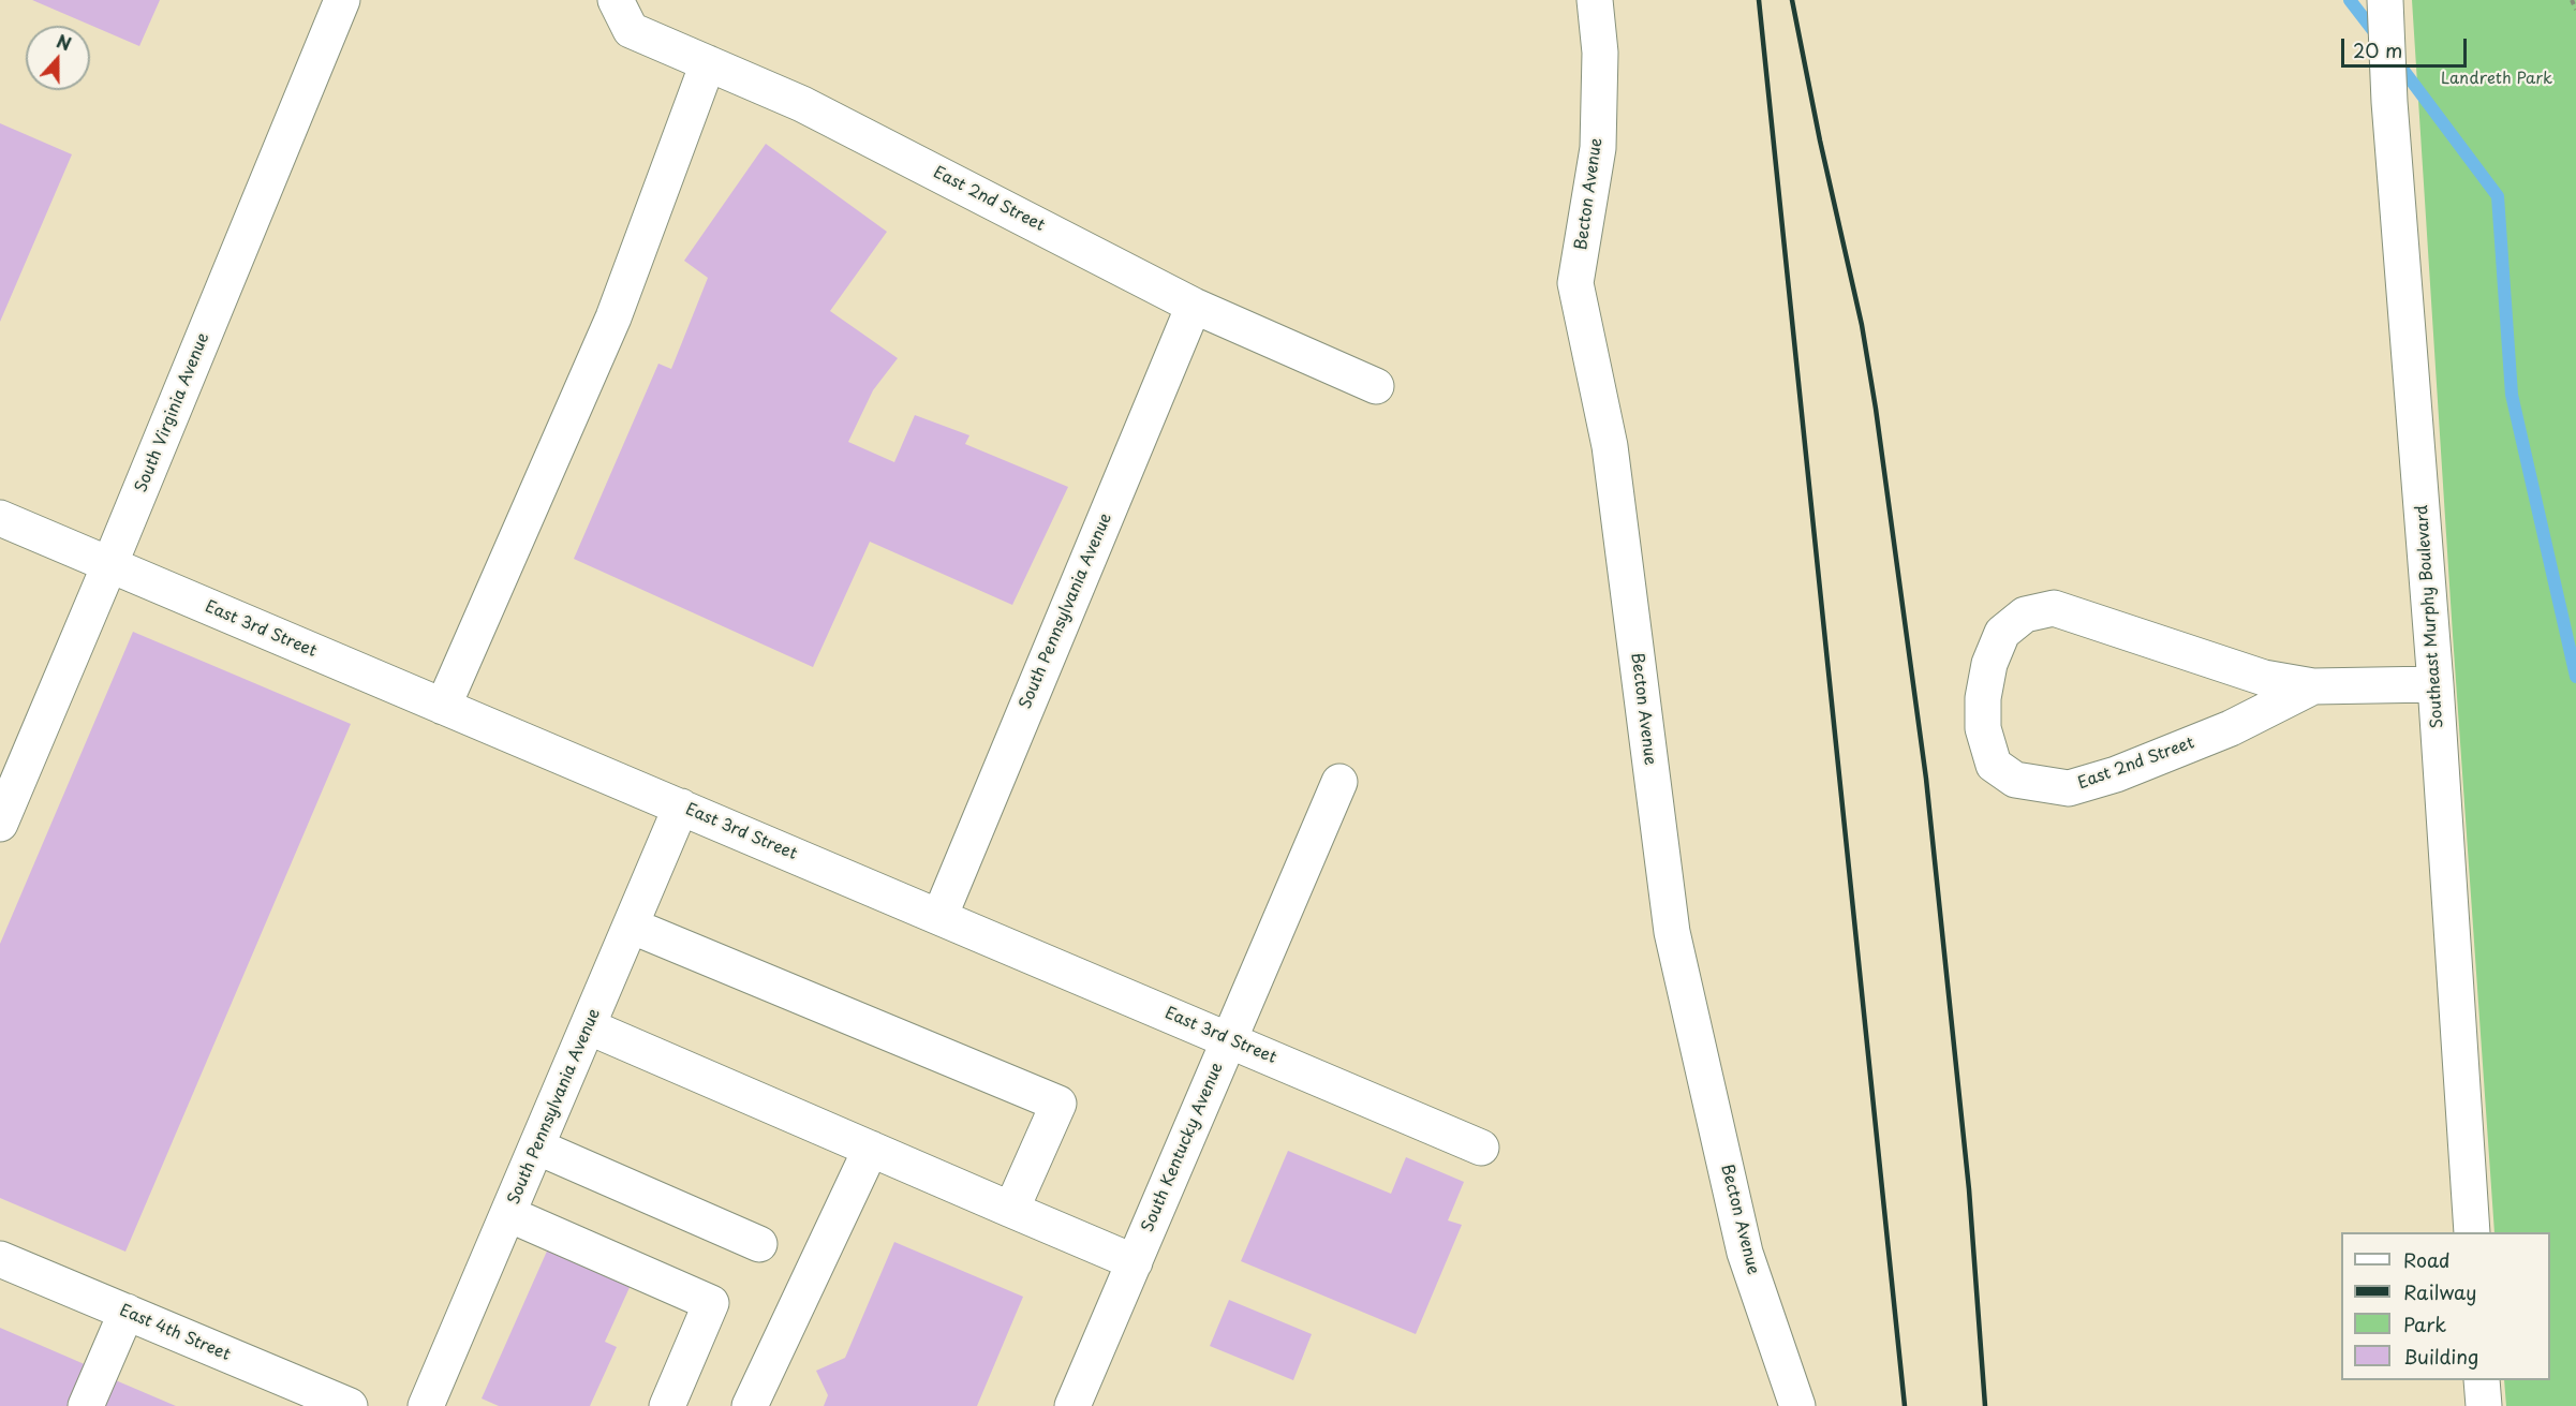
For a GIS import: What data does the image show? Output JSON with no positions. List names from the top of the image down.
{
  "streets": {
    "street": [
      "Becton Avenue",
      "East 2nd Street",
      "South Virginia Avenue",
      "South Pennsylvania Avenue",
      "Southeast Murphy Boulevard",
      "East 3rd Street",
      "South Kentucky Avenue",
      "East 4th Street"
    ]
  },
  "crossings": [
    ["East 2nd Street", "South Pennsylvania Avenue"],
    ["East 2nd Street", "Southeast Murphy Boulevard"],
    ["South Virginia Avenue", "East 3rd Street"],
    ["South Pennsylvania Avenue", "East 3rd Street"],
    ["East 3rd Street", "South Kentucky Avenue"]
  ],
  "parks": ["Landreth Park"],
  "legend": [
    "Road",
    "Railway",
    "Park",
    "Building"
  ],
  "scale_bar": "20 m",
  "north": "top"
}
